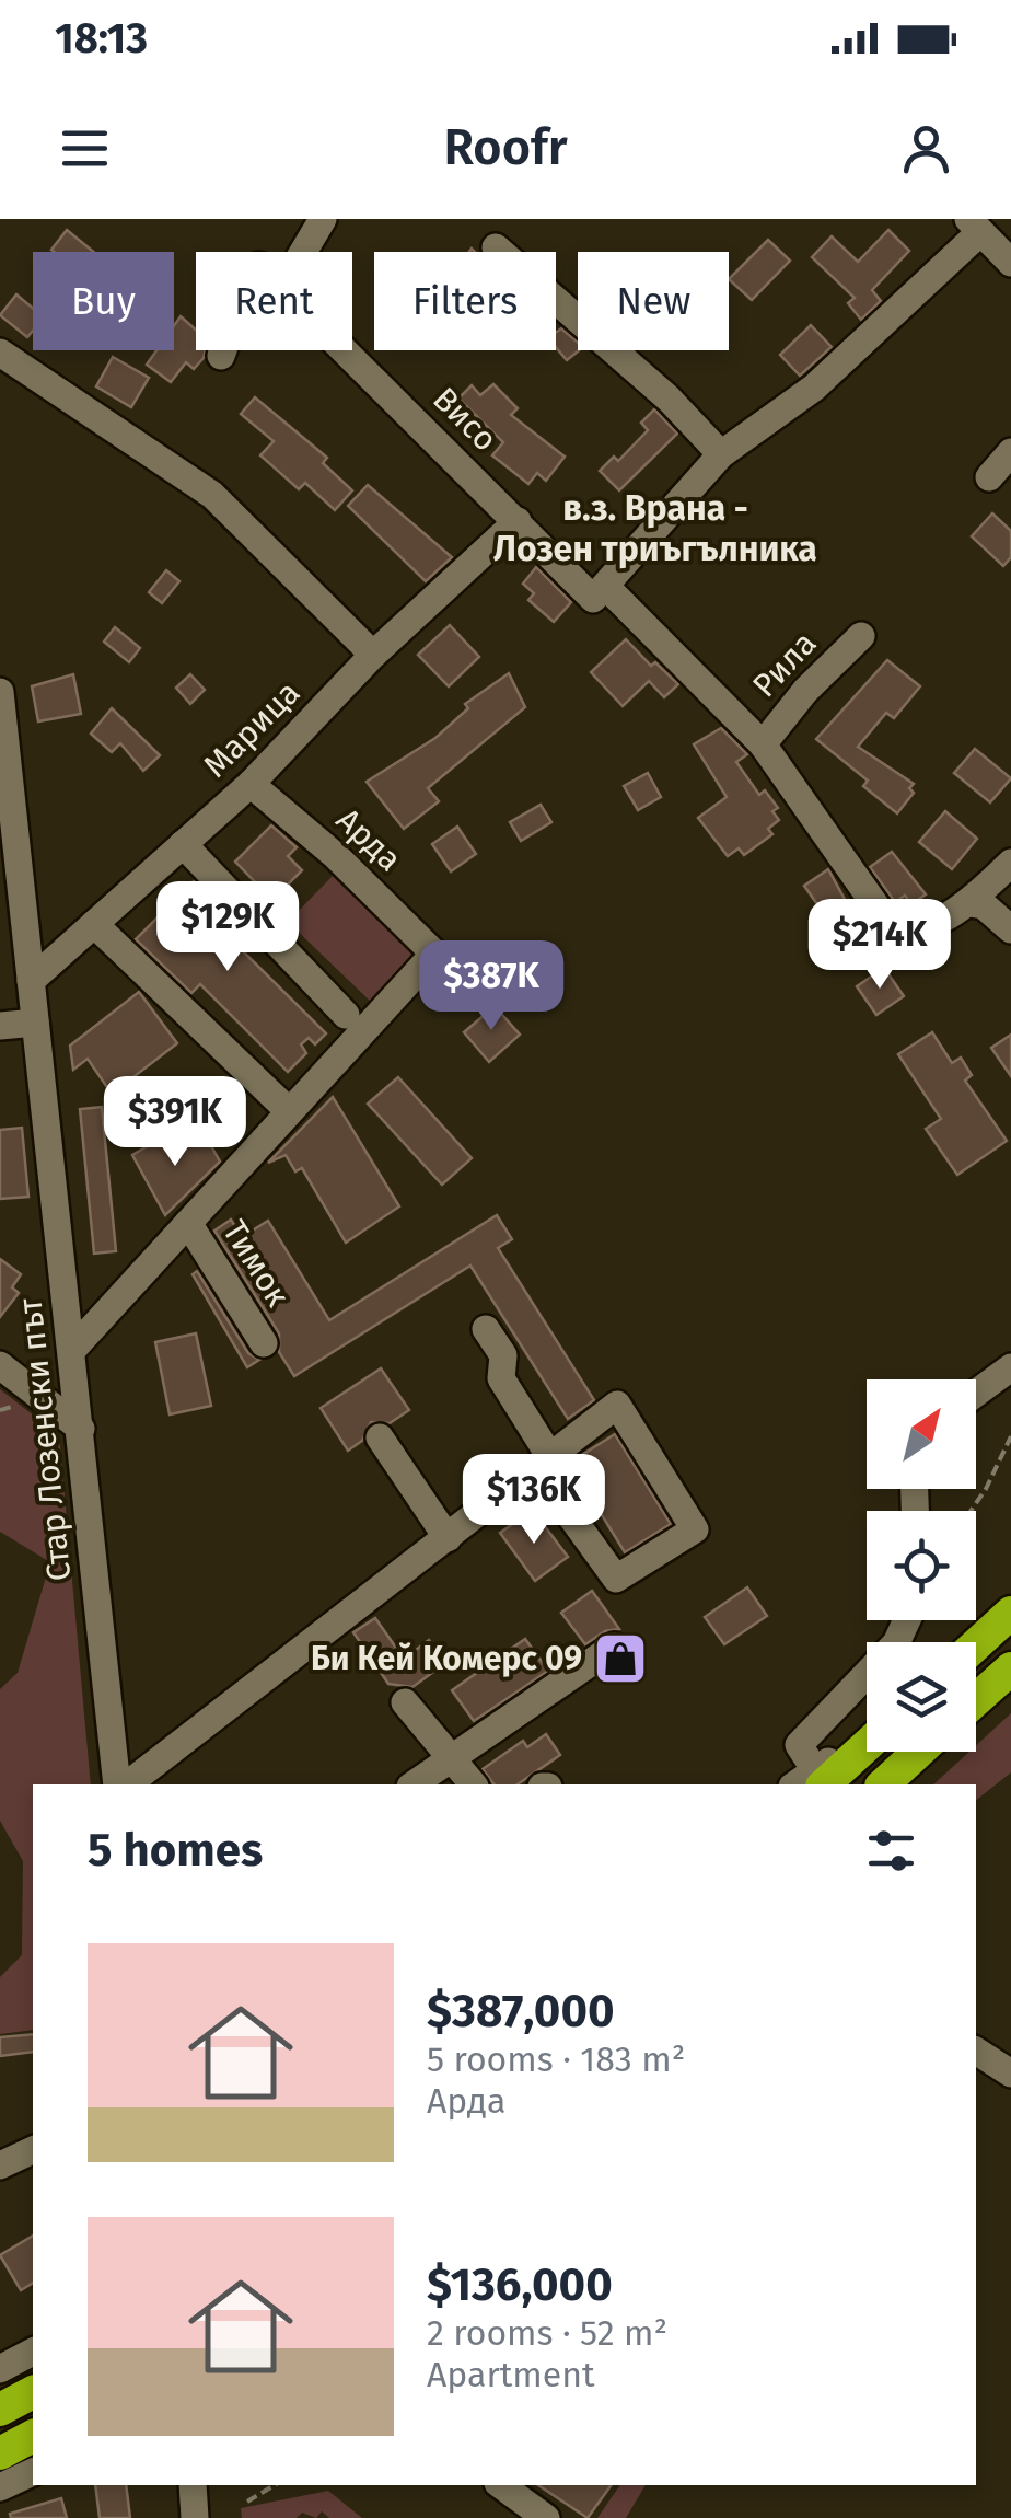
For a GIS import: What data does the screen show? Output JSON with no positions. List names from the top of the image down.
{
  "streets": {
    "street": [
      "Висо",
      "Рила",
      "Марица",
      "Арда",
      "Тимок",
      "Стар Лозенски път"
    ]
  },
  "crossings": [
    ["Висо", "Марица"],
    ["Марица", "Арда"],
    ["Марица", "Стар Лозенски път"]
  ],
  "districts": ["в.з. Врана - Лозен триъгълника"],
  "places": {
    "shop": ["Би Кей Комерс 09"]
  },
  "north": "top right",
  "page": {
    "status": "18:13",
    "header": "Roofr",
    "chip": [
      "Buy",
      "Rent",
      "Filters",
      "New"
    ],
    "price": [
      "$129K",
      "$214K",
      "$387K",
      "$391K",
      "$136K"
    ],
    "heading": "5 homes",
    "list": [
      {
        "name": "$387,000",
        "note": "5 rooms · 183 m² · Арда"
      },
      {
        "name": "$136,000",
        "note": "2 rooms · 52 m² · Apartment"
      }
    ]
  }
}
